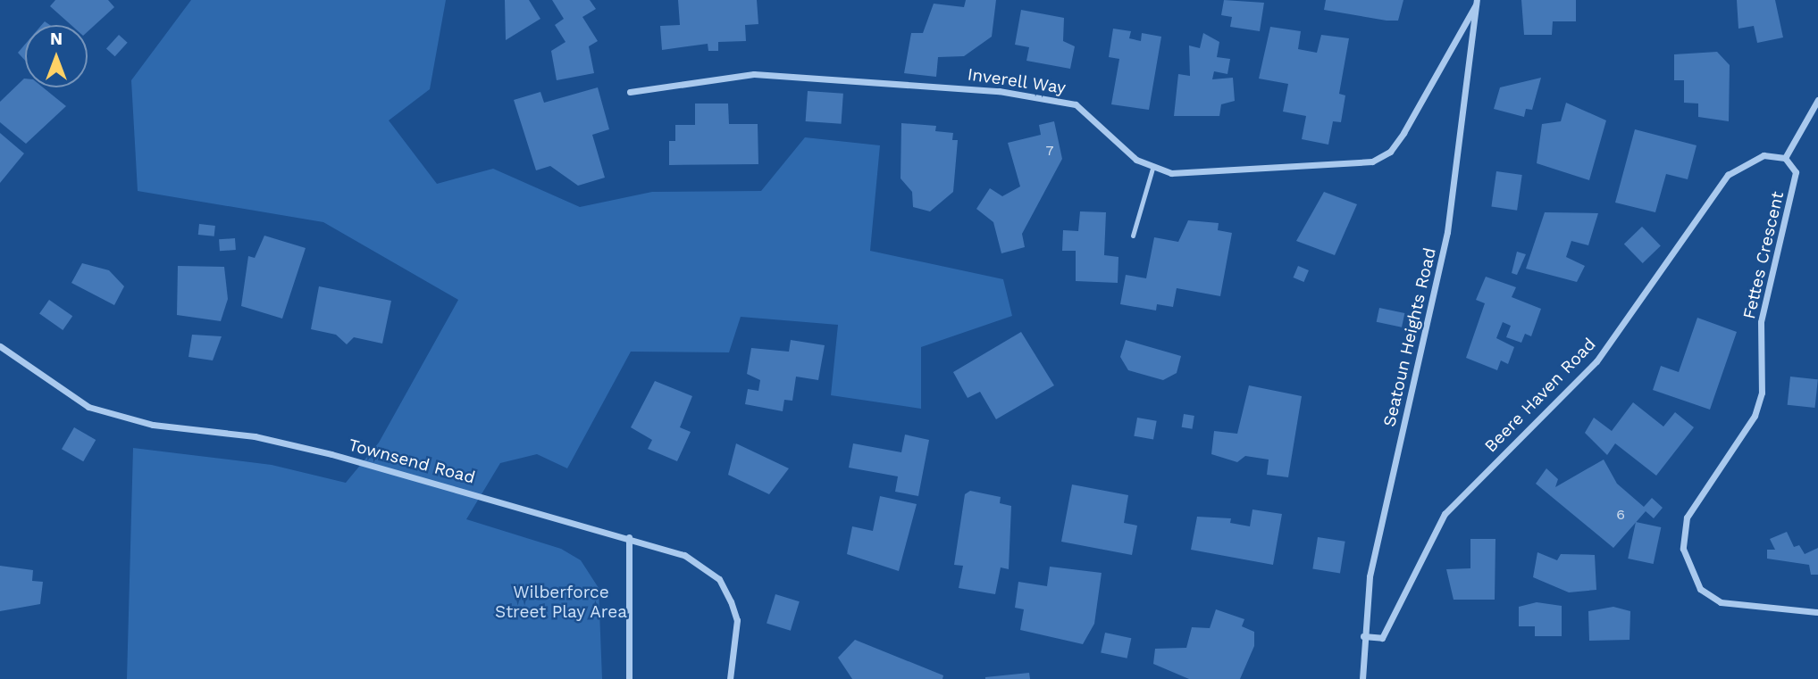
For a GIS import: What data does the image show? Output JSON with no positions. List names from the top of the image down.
{
  "streets": {
    "street": [
      "Inverell Way",
      "Fettes Crescent",
      "Seatoun Heights Road",
      "Beere Haven Road",
      "Townsend Road"
    ]
  },
  "crossings": [
    ["Fettes Crescent", "Beere Haven Road"],
    ["Seatoun Heights Road", "Beere Haven Road"]
  ],
  "parks": ["Wilberforce Street Play Area"],
  "house_numbers": ["7", "6"],
  "north": "top"
}
